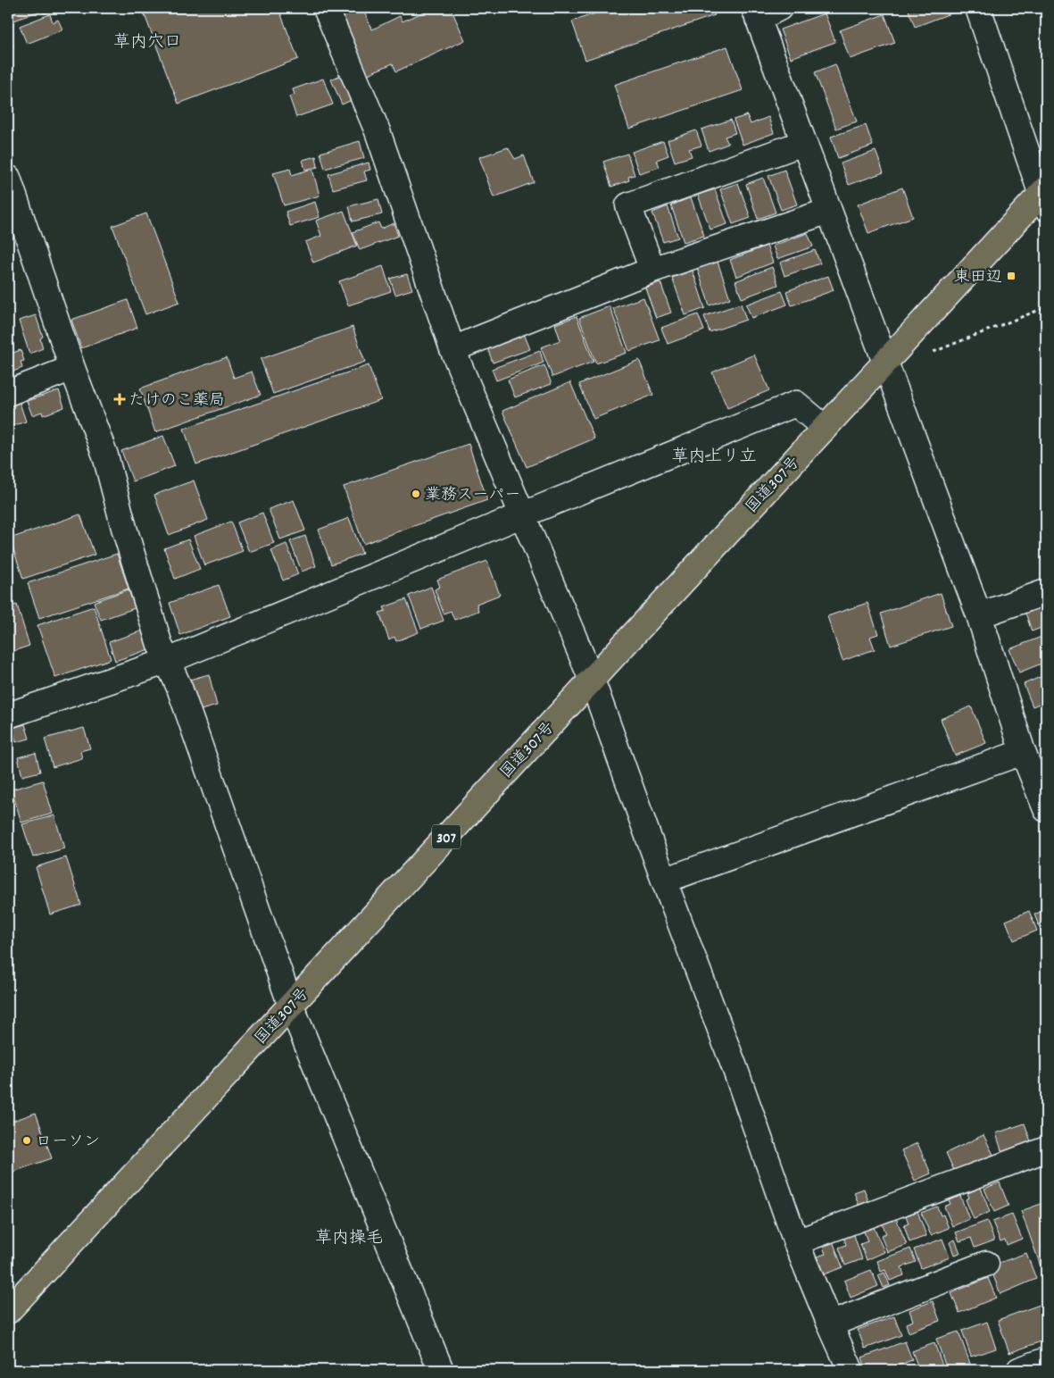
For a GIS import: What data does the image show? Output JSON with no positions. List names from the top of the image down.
{
  "streets": {
    "highway": ["国道307号", "307"]
  },
  "districts": ["草内穴口", "草内上リ立", "草内操毛"],
  "places": {
    "transit": ["東田辺"],
    "health": ["たけのこ薬局"],
    "other": ["業務スーパー", "ローソン"]
  }
}
